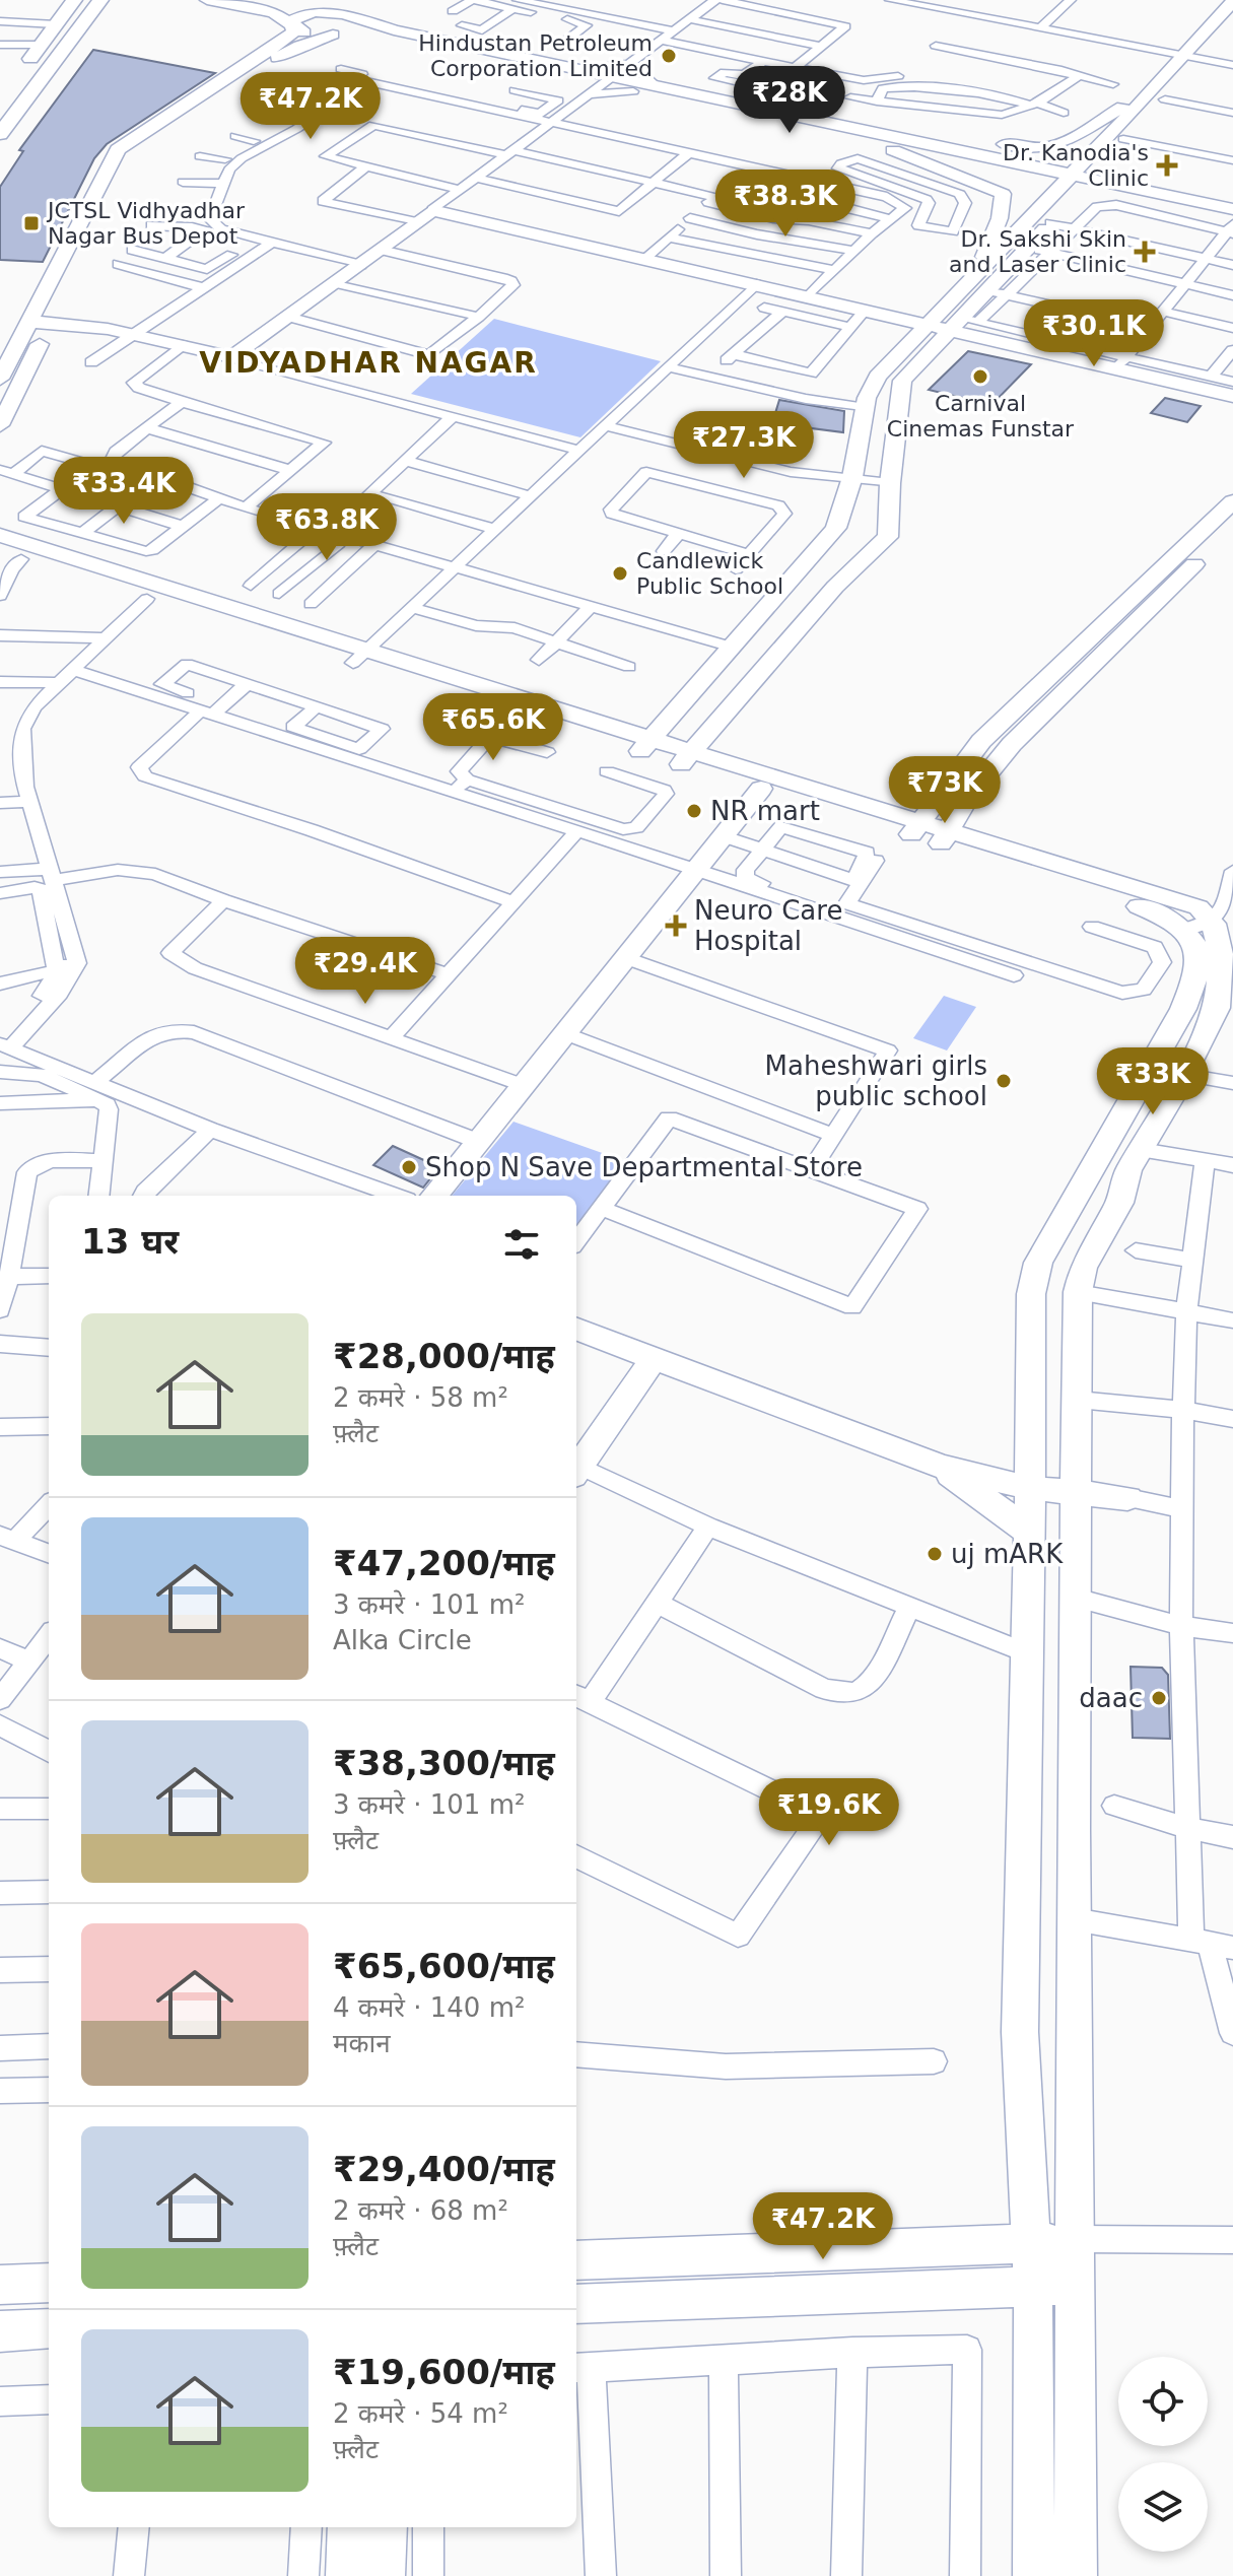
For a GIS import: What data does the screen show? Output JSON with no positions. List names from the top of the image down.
{
  "districts": ["VIDYADHAR NAGAR"],
  "places": {
    "other": [
      "Hindustan Petroleum Corporation Limited",
      "Carnival Cinemas Funstar",
      "Candlewick Public School",
      "NR mart",
      "Maheshwari girls public school",
      "Shop N Save Departmental Store",
      "uj mARK",
      "daac"
    ],
    "health": ["Dr. Kanodia's Clinic", "Dr. Sakshi Skin and Laser Clinic", "Neuro Care Hospital"],
    "transit": ["JCTSL Vidhyadhar Nagar Bus Depot"]
  },
  "page": {
    "price": [
      "₹28K",
      "₹47.2K",
      "₹38.3K",
      "₹30.1K",
      "₹27.3K",
      "₹33.4K",
      "₹63.8K",
      "₹65.6K",
      "₹73K",
      "₹29.4K",
      "₹33K",
      "₹19.6K",
      "₹47.2K"
    ],
    "heading": "13 घर",
    "list": [
      {
        "name": "₹28,000/माह",
        "note": "2 कमरे · 58 m² · फ़्लैट"
      },
      {
        "name": "₹47,200/माह",
        "note": "3 कमरे · 101 m² · Alka Circle"
      },
      {
        "name": "₹38,300/माह",
        "note": "3 कमरे · 101 m² · फ़्लैट"
      },
      {
        "name": "₹65,600/माह",
        "note": "4 कमरे · 140 m² · मकान"
      },
      {
        "name": "₹29,400/माह",
        "note": "2 कमरे · 68 m² · फ़्लैट"
      },
      {
        "name": "₹19,600/माह",
        "note": "2 कमरे · 54 m² · फ़्लैट"
      }
    ]
  }
}
